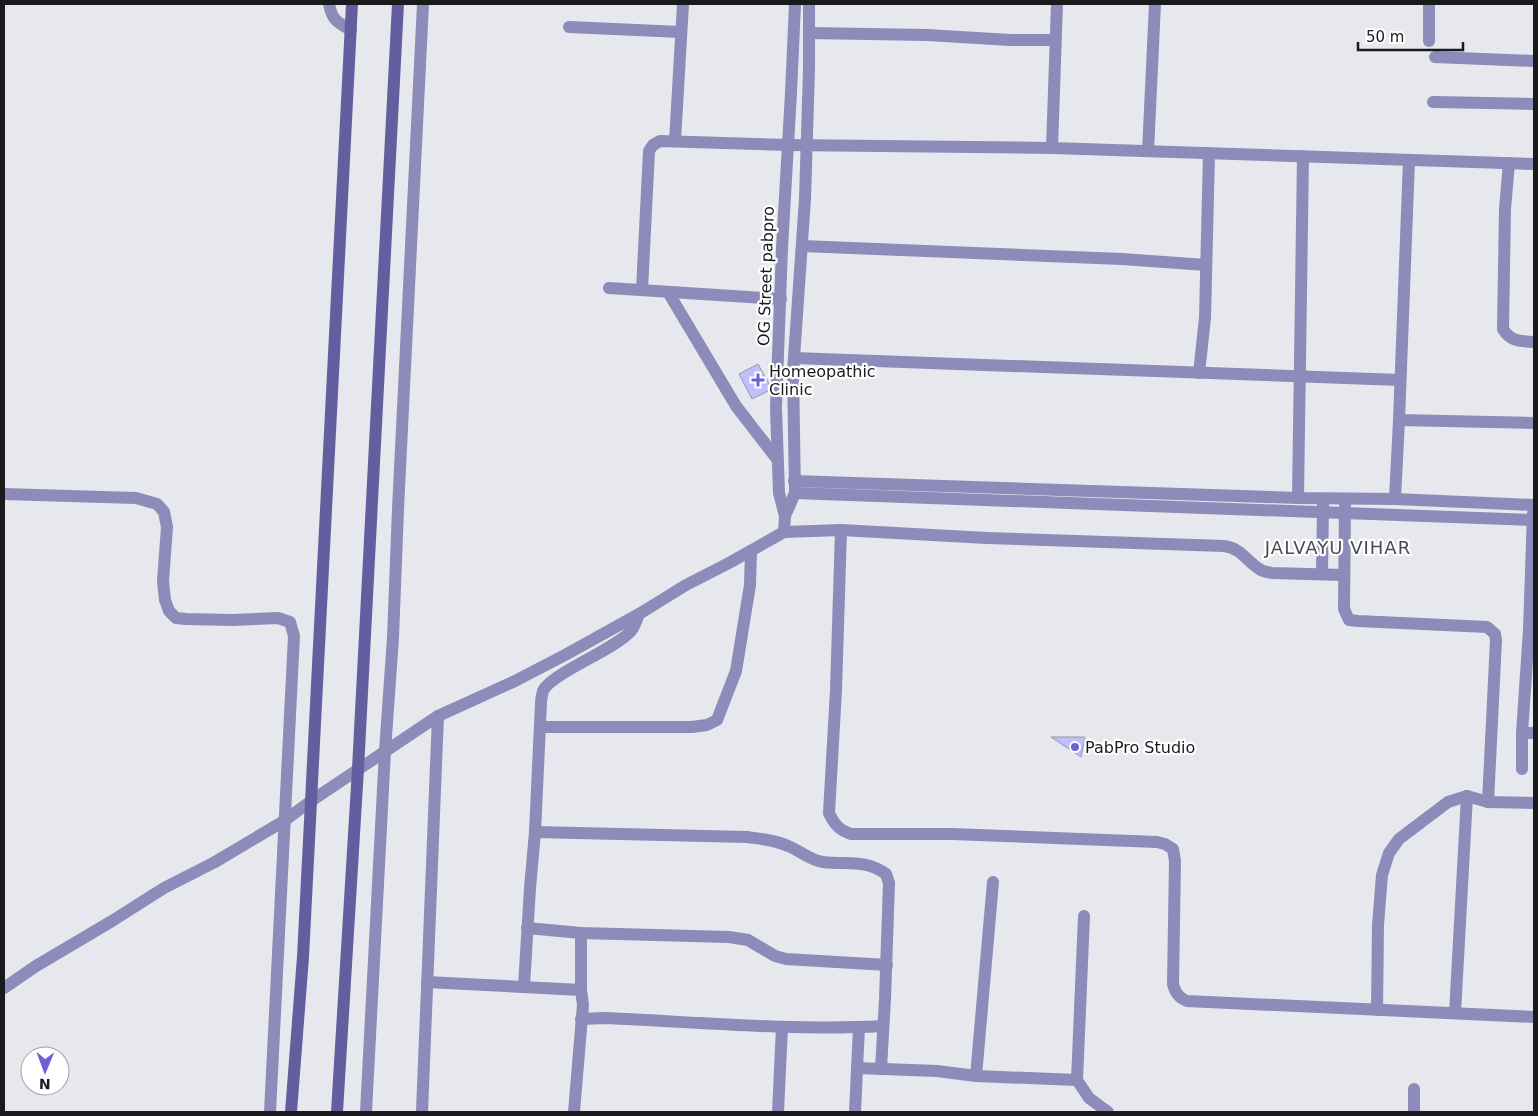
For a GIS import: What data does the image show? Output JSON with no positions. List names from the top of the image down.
{
  "streets": {
    "street": ["OG Street pabpro"]
  },
  "districts": ["JALVAYU VIHAR"],
  "places": {
    "health": ["Homeopathic Clinic"],
    "other": ["PabPro Studio"]
  },
  "scale_bar": "50 m",
  "north": "bottom"
}
